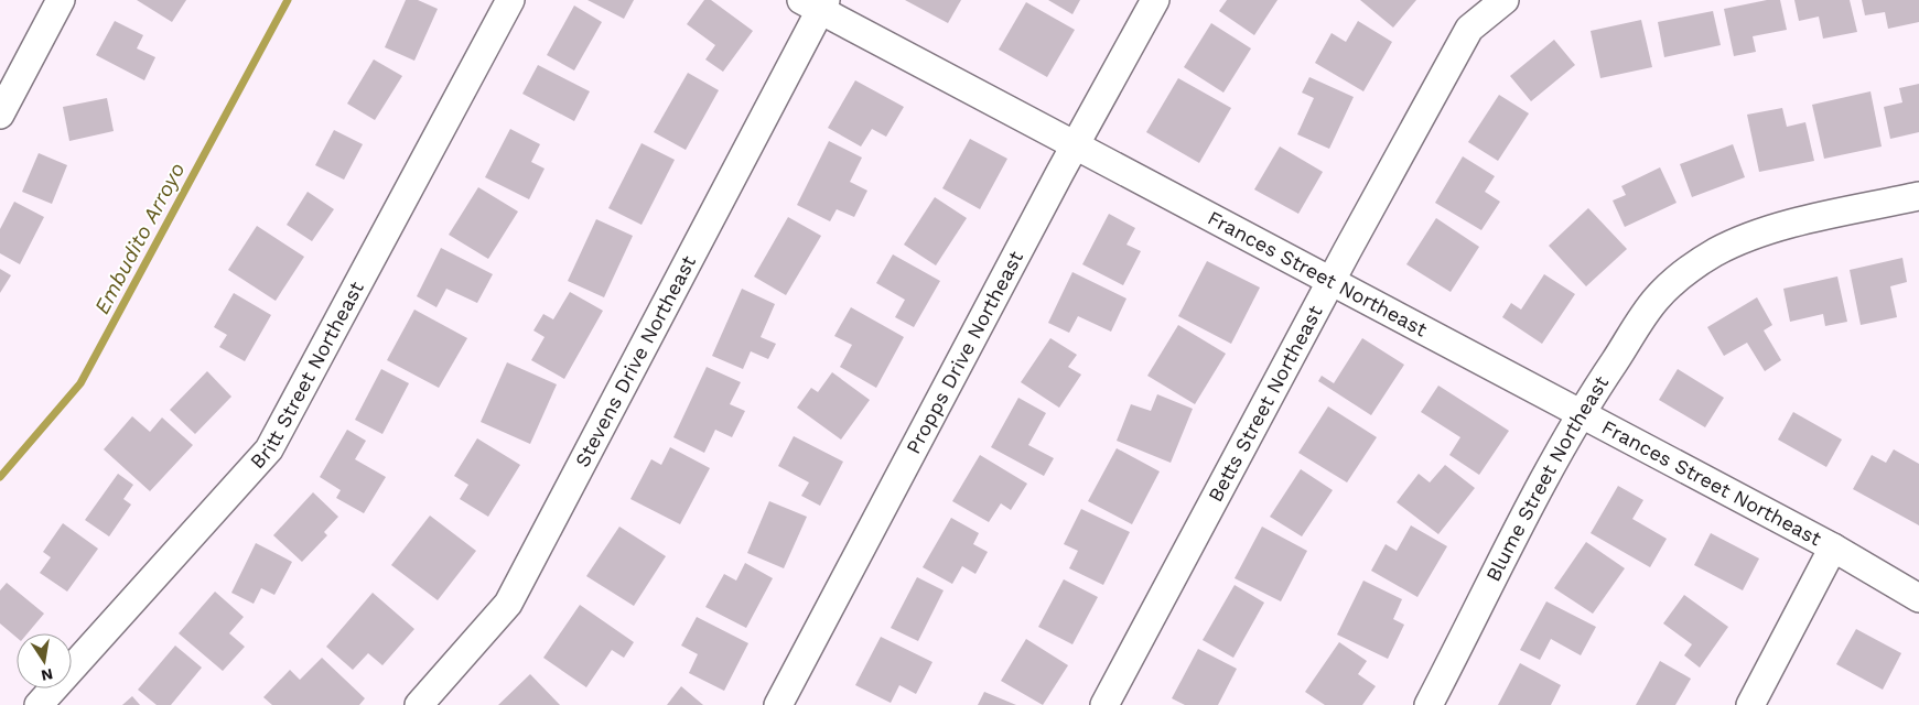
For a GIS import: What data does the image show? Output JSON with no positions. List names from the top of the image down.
{
  "streets": {
    "street": [
      "Frances Street Northeast",
      "Propps Drive Northeast",
      "Stevens Drive Northeast",
      "Britt Street Northeast",
      "Betts Street Northeast",
      "Blume Street Northeast"
    ]
  },
  "crossings": [
    ["Frances Street Northeast", "Propps Drive Northeast"],
    ["Frances Street Northeast", "Stevens Drive Northeast"],
    ["Frances Street Northeast", "Betts Street Northeast"],
    ["Frances Street Northeast", "Blume Street Northeast"]
  ],
  "water": ["Embudito Arroyo"],
  "north": "bottom"
}
